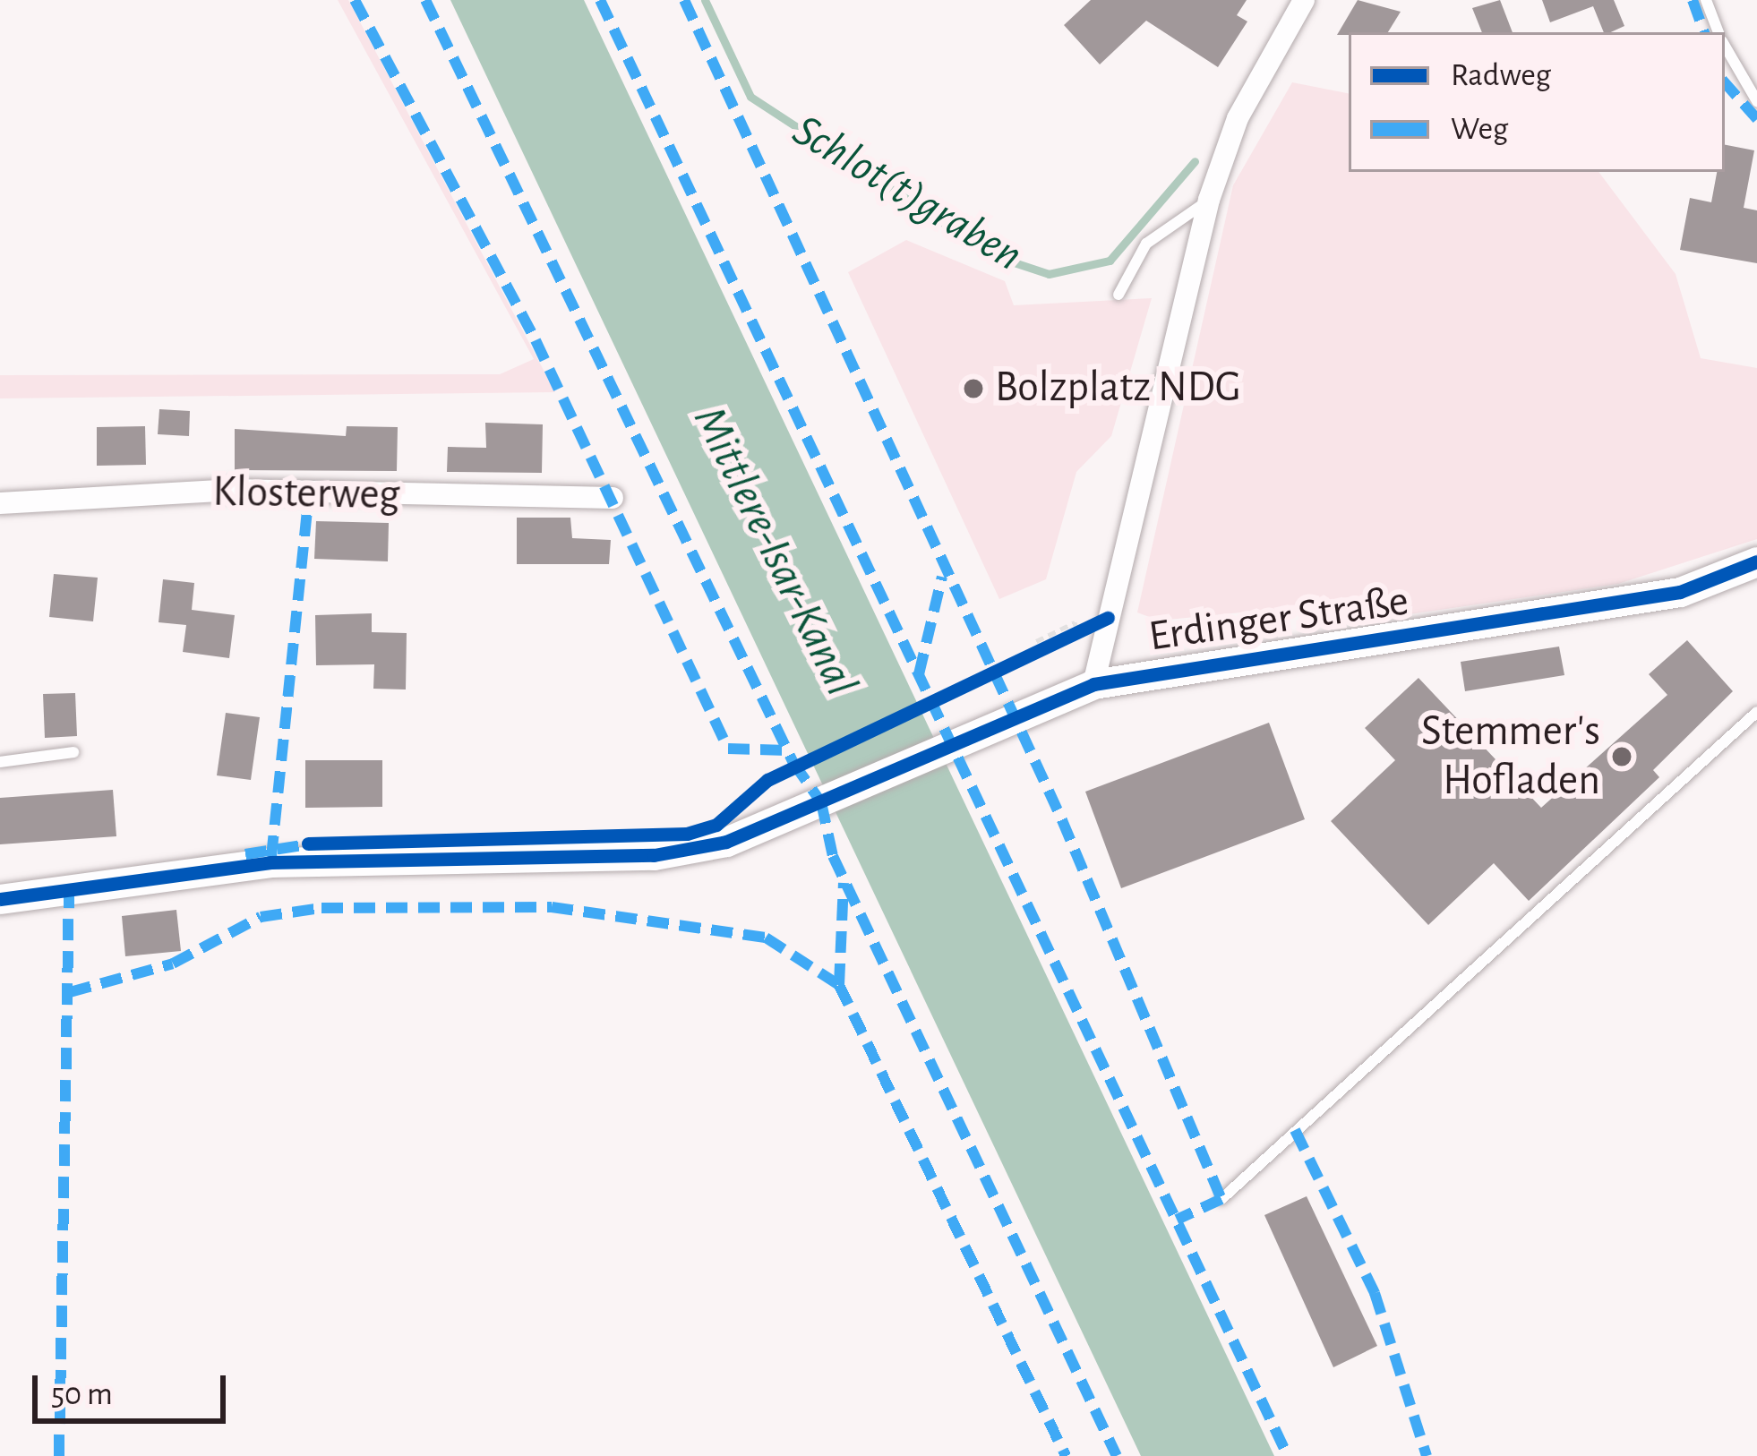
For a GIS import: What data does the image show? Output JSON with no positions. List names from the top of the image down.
{
  "streets": {
    "street": ["Klosterweg", "Erdinger Straße"]
  },
  "water": ["Schlot(t)graben", "Mittlere-Isar-Kanal"],
  "places": ["Bolzplatz NDG", "Stemmer's Hofladen"],
  "legend": ["Radweg", "Weg"],
  "scale_bar": "50 m"
}
